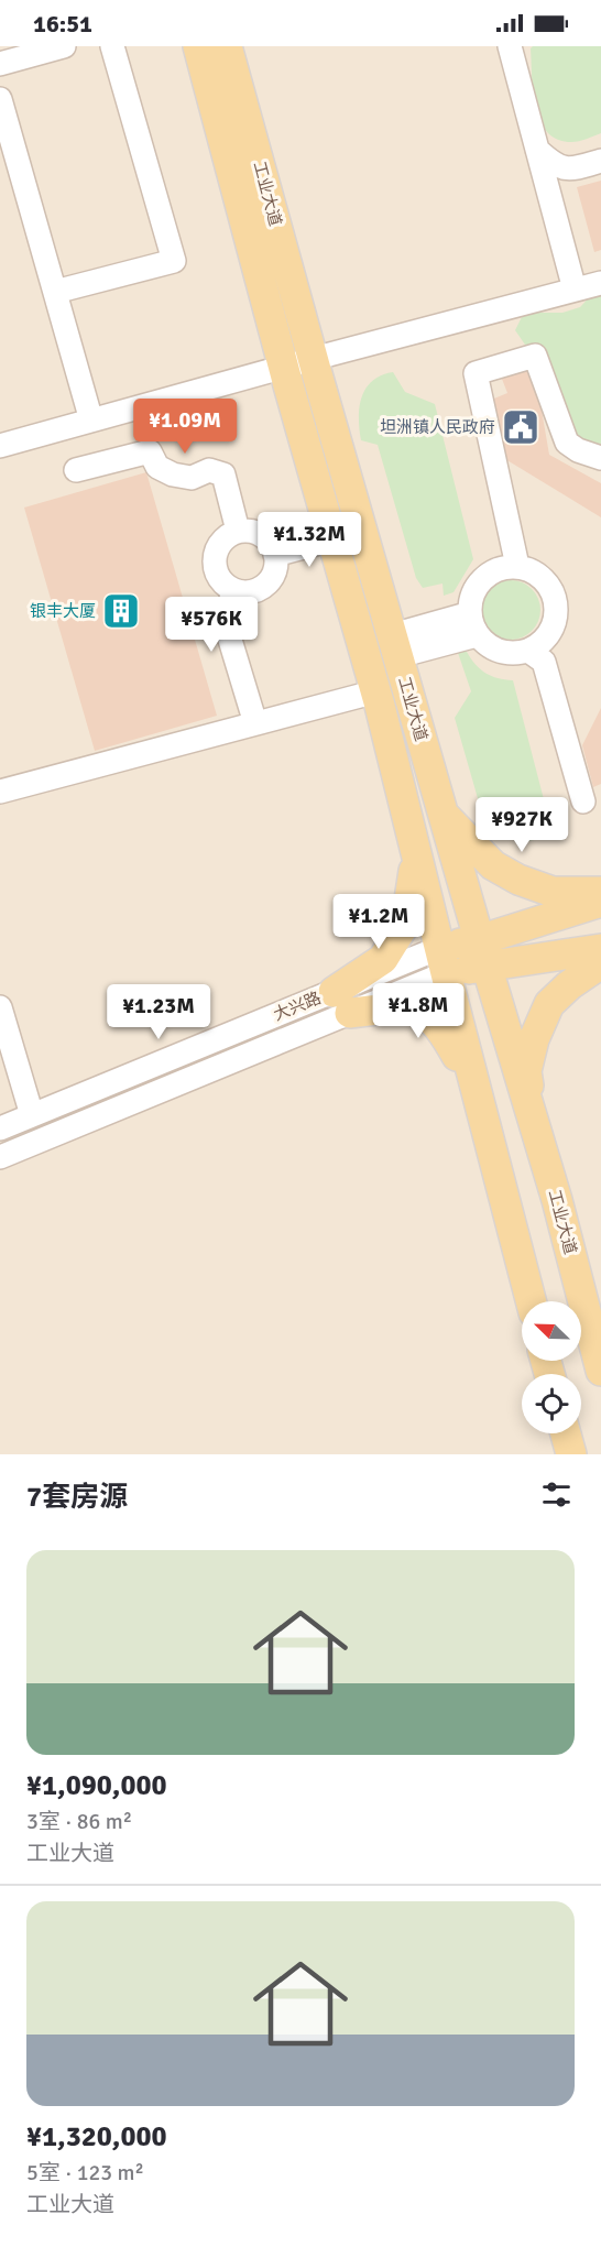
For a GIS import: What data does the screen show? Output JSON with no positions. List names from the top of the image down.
{
  "streets": {
    "main road": ["工业大道", "大兴路"]
  },
  "crossings": [
    ["工业大道", "大兴路"]
  ],
  "places": {
    "public building": ["坦洲镇人民政府"],
    "building": ["银丰大厦"]
  },
  "north": "top left",
  "page": {
    "status": "16:51",
    "price": [
      "¥1.09M",
      "¥1.32M",
      "¥576K",
      "¥927K",
      "¥1.2M",
      "¥1.8M",
      "¥1.23M"
    ],
    "heading": "7套房源",
    "list": [
      {
        "name": "¥1,090,000",
        "note": "3室 · 86 m² · 工业大道"
      },
      {
        "name": "¥1,320,000",
        "note": "5室 · 123 m² · 工业大道"
      }
    ]
  }
}
